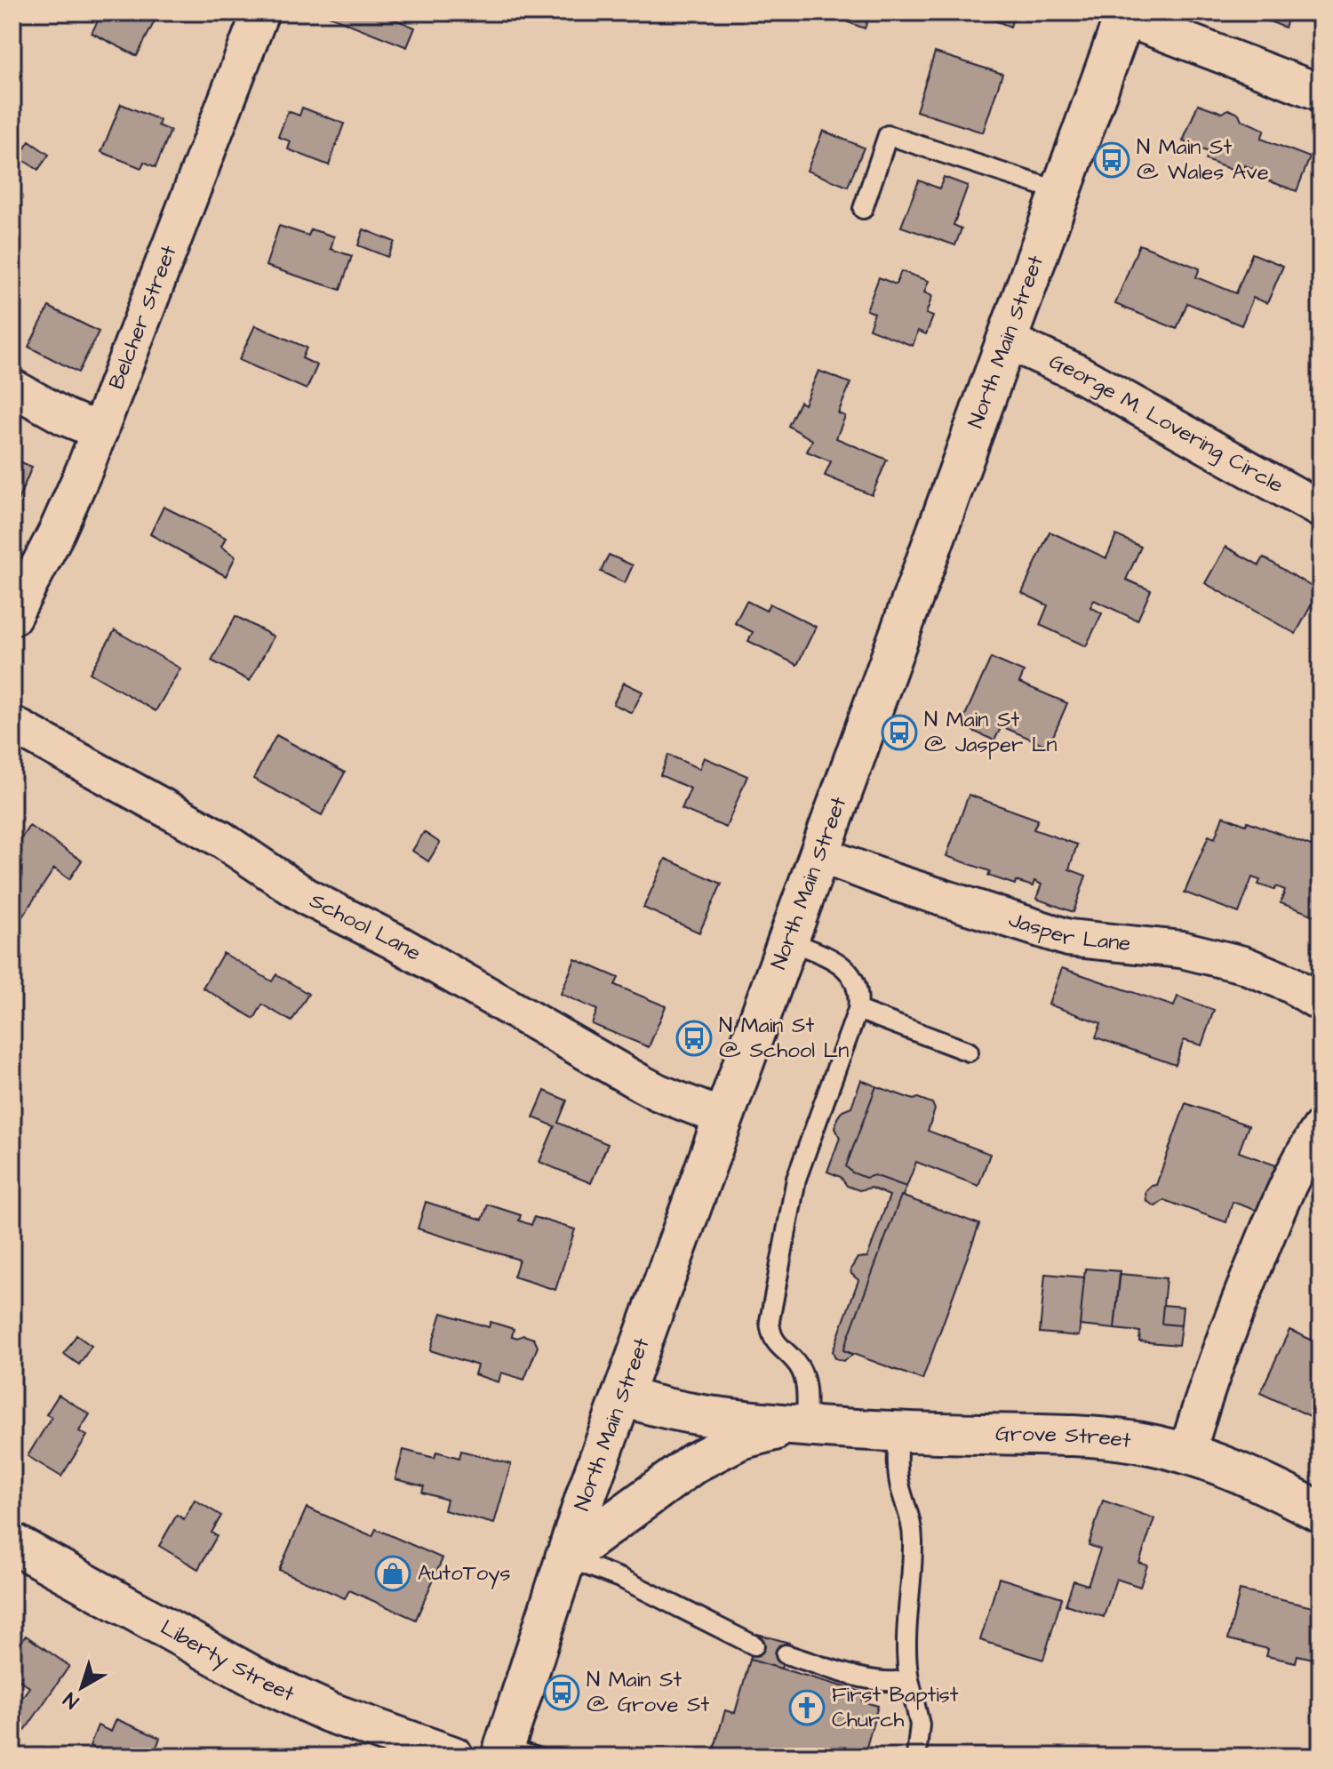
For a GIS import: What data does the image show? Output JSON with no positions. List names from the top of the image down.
{
  "streets": {
    "main road": ["North Main Street", "Grove Street", "Liberty Street"],
    "street": [
      "Belcher Street",
      "George M. Lovering Circle",
      "School Lane",
      "Jasper Lane"
    ]
  },
  "crossings": [
    ["North Main Street", "George M. Lovering Circle"],
    ["North Main Street", "School Lane"],
    ["North Main Street", "Jasper Lane"],
    ["North Main Street", "Grove Street"]
  ],
  "places": {
    "bus stop": [
      "N Main St @ Wales Ave",
      "N Main St @ Jasper Ln",
      "N Main St @ School Ln",
      "N Main St @ Grove St"
    ],
    "shop": ["AutoToys"],
    "church": ["First Baptist Church"]
  },
  "north": "bottom left"
}
